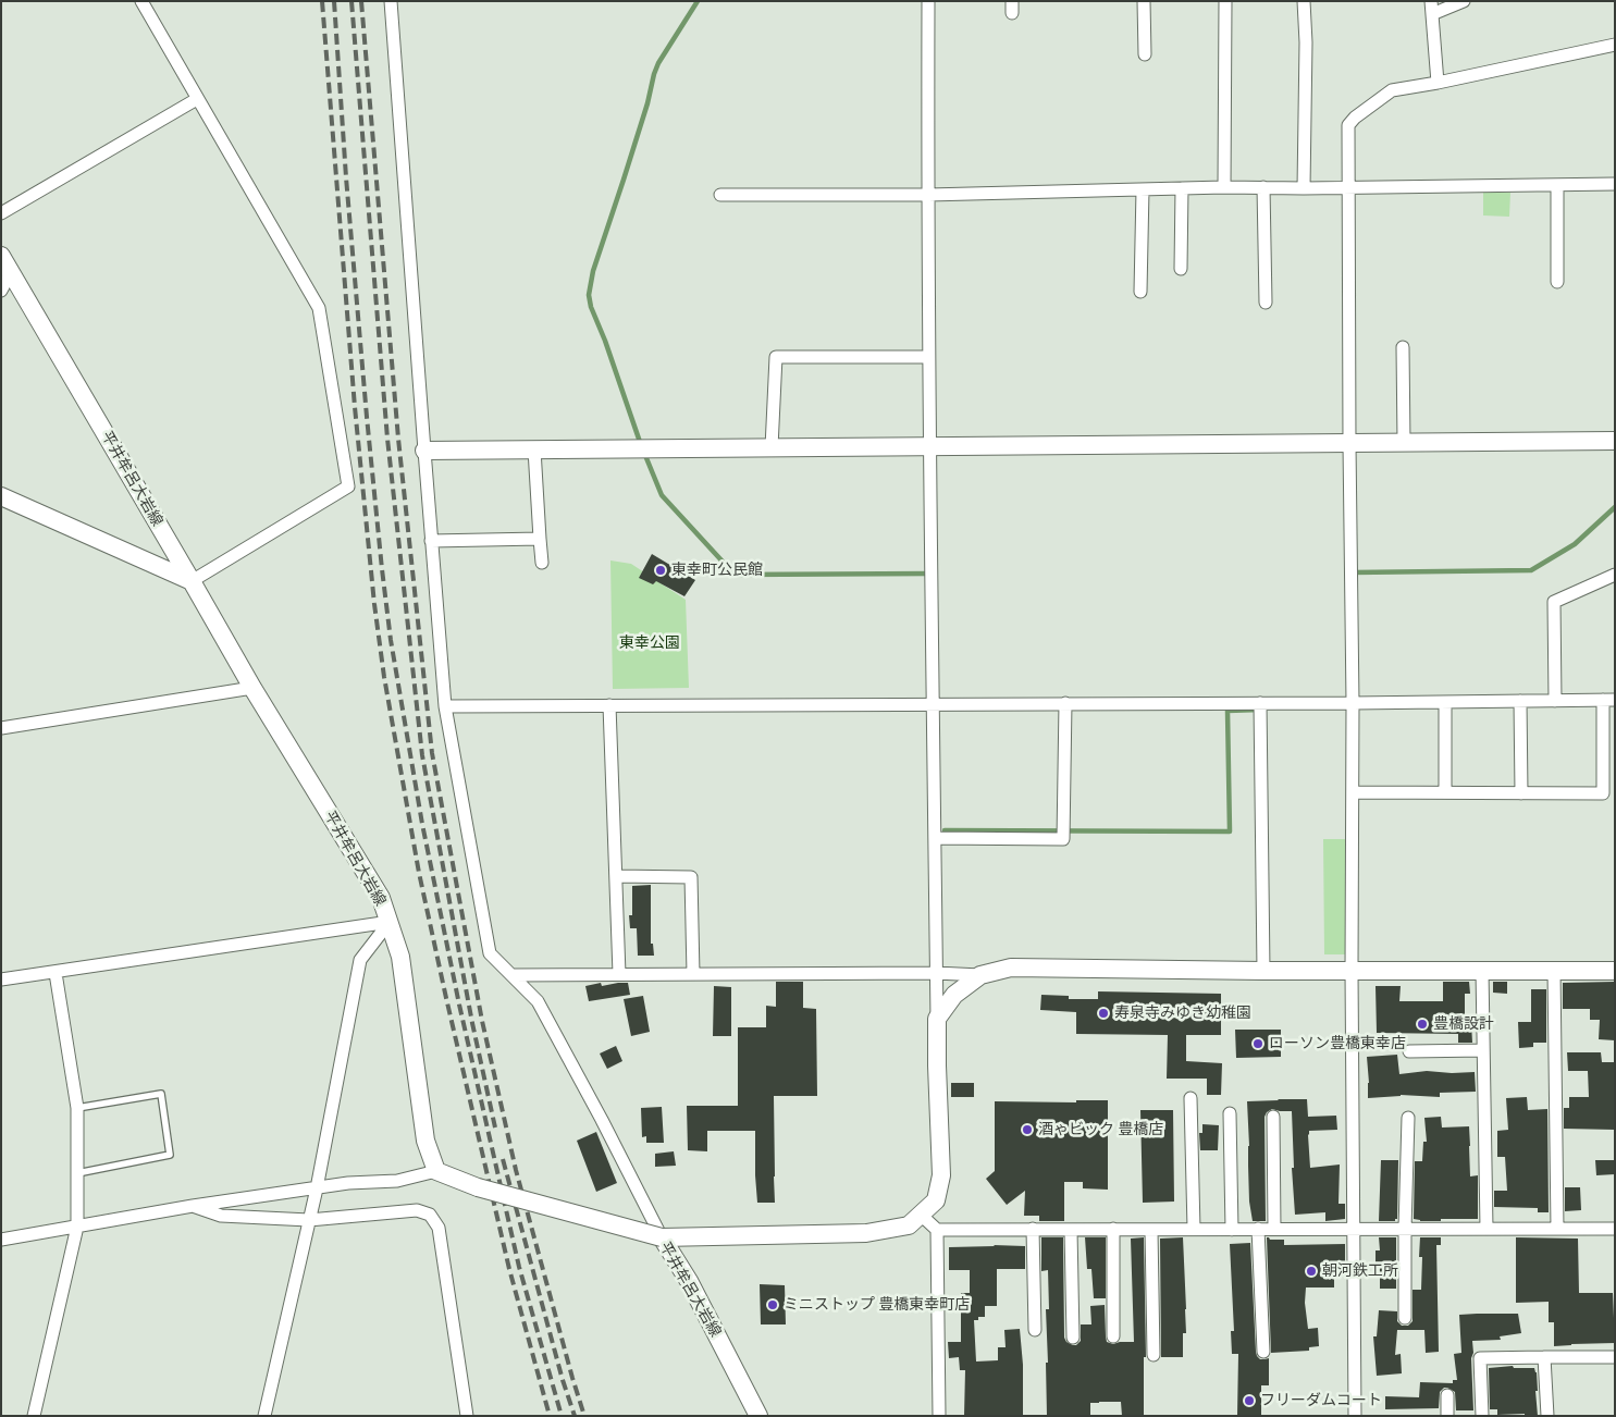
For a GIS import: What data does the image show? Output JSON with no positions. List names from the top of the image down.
{
  "streets": {
    "street": ["平井牟呂大岩線"]
  },
  "parks": ["東幸公園"],
  "places": [
    "東幸町公民館",
    "寿泉寺みゆき幼稚園",
    "豊橋設計",
    "ローソン豊橋東幸店",
    "酒ゃビック 豊橋店",
    "朝河鉄工所",
    "ミニストップ 豊橋東幸町店",
    "フリーダムコート"
  ]
}
